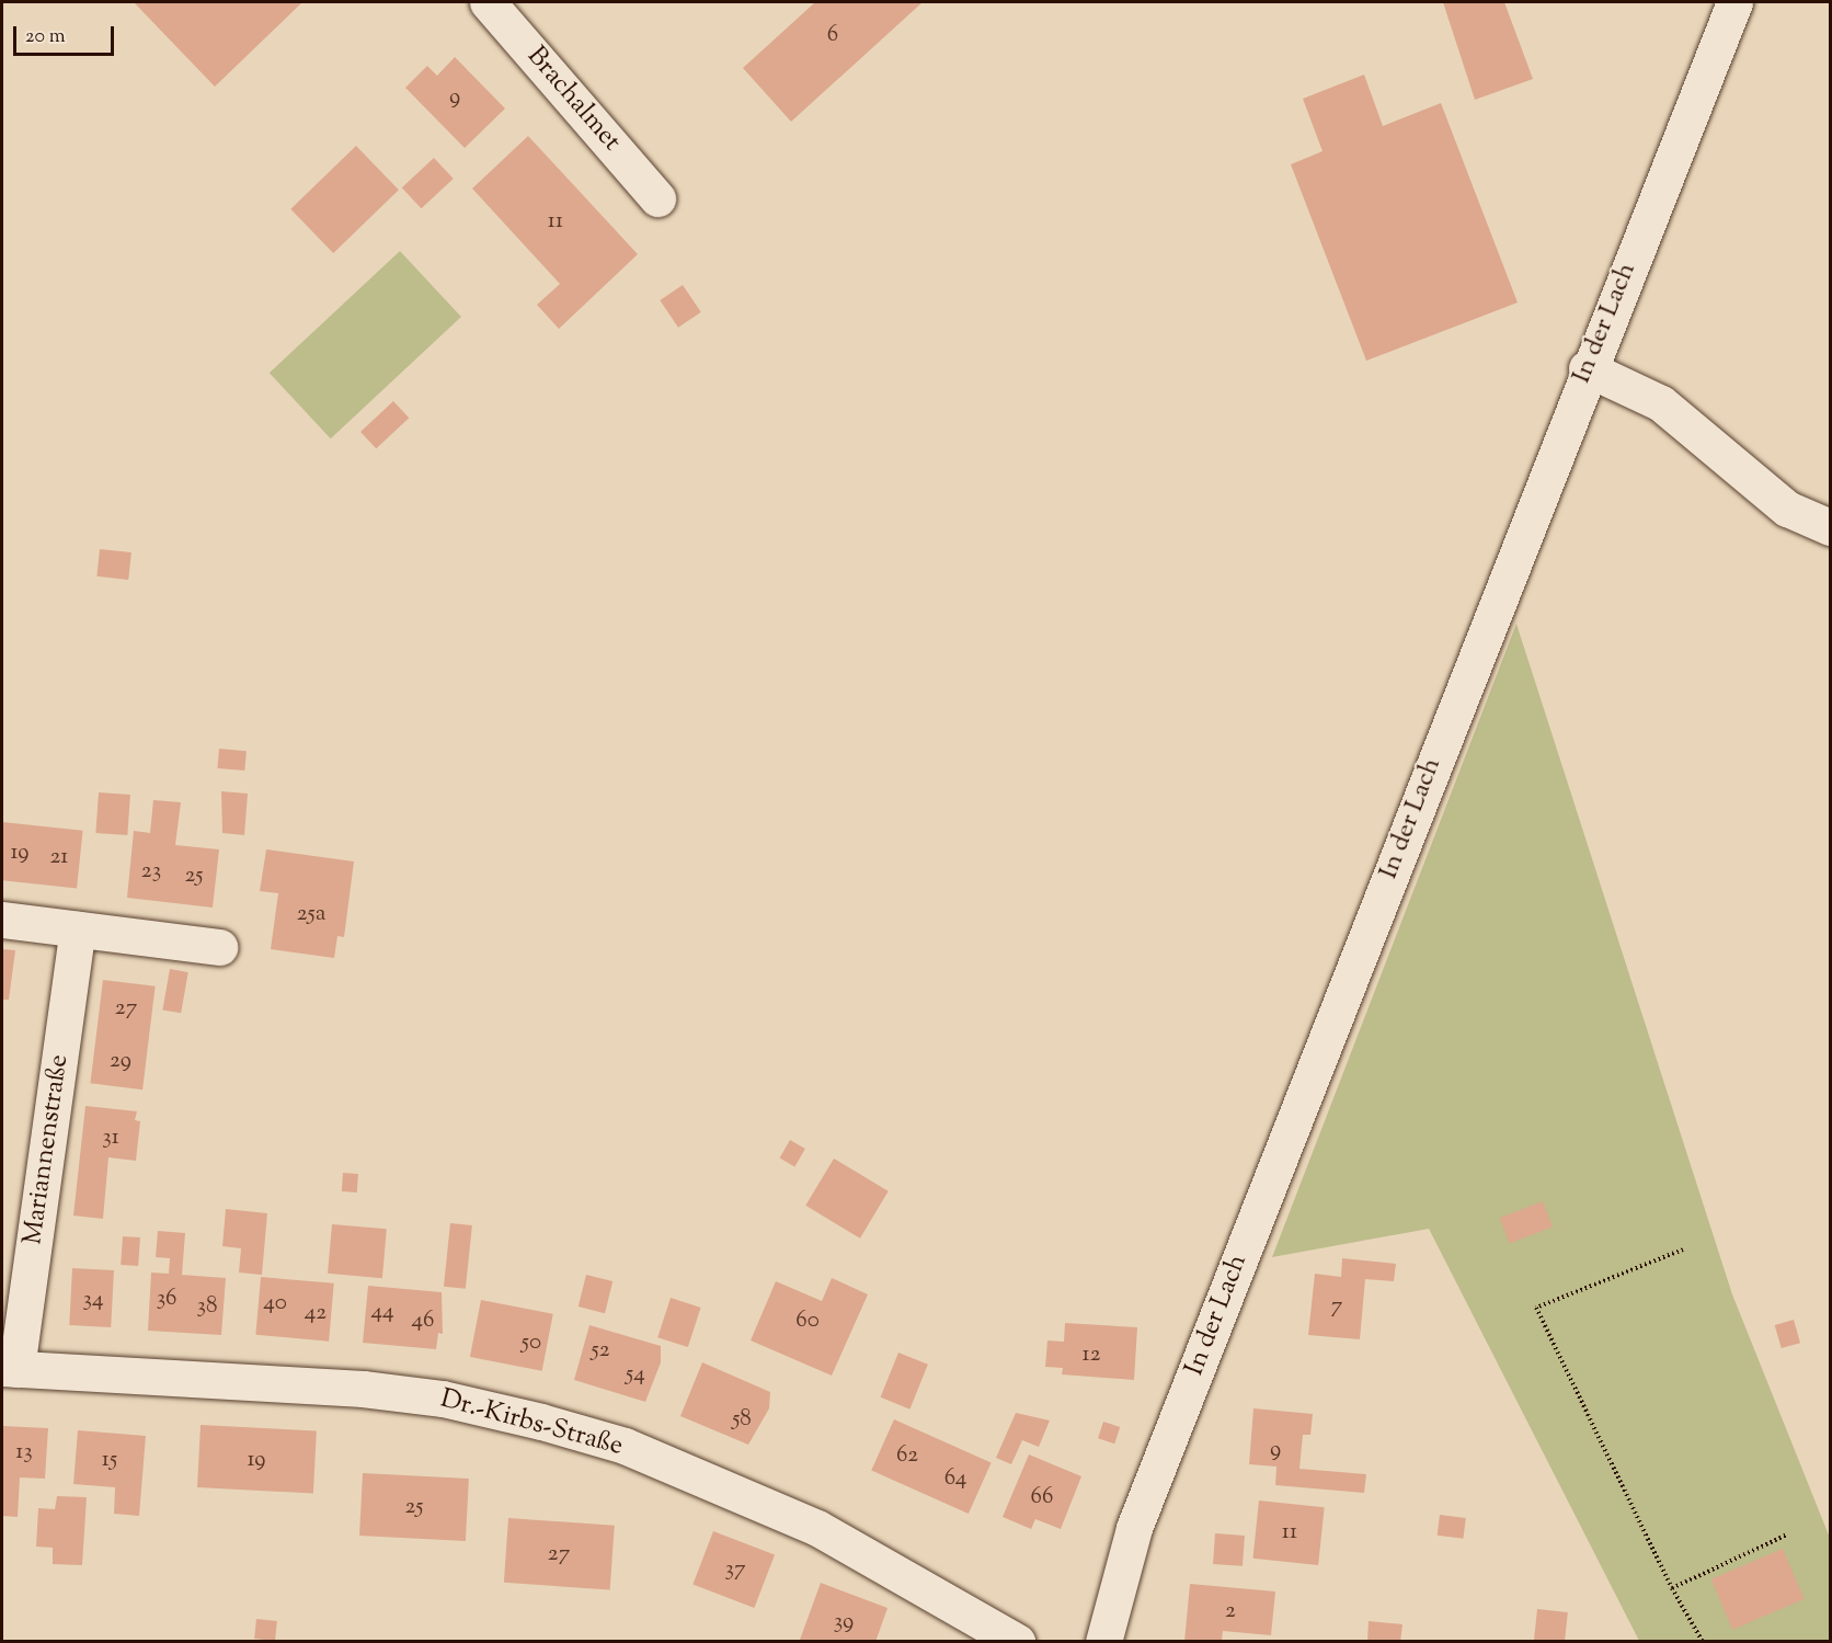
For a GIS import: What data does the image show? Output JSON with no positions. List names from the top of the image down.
{
  "streets": {
    "street": [
      "Brachalmet",
      "In der Lach",
      "Mariannenstraße",
      "Dr.-Kirbs-Straße"
    ]
  },
  "crossings": [
    ["Mariannenstraße", "Dr.-Kirbs-Straße"]
  ],
  "house_numbers": [
    "6",
    "9",
    "11",
    "19",
    "21",
    "23",
    "25",
    "25a",
    "27",
    "29",
    "31",
    "36",
    "34",
    "40",
    "38",
    "7",
    "44",
    "42",
    "46",
    "60",
    "50",
    "52",
    "12",
    "54",
    "58",
    "9",
    "13",
    "62",
    "15",
    "19",
    "64",
    "66",
    "25",
    "11",
    "27",
    "37",
    "2",
    "39"
  ],
  "scale_bar": "20 m"
}
